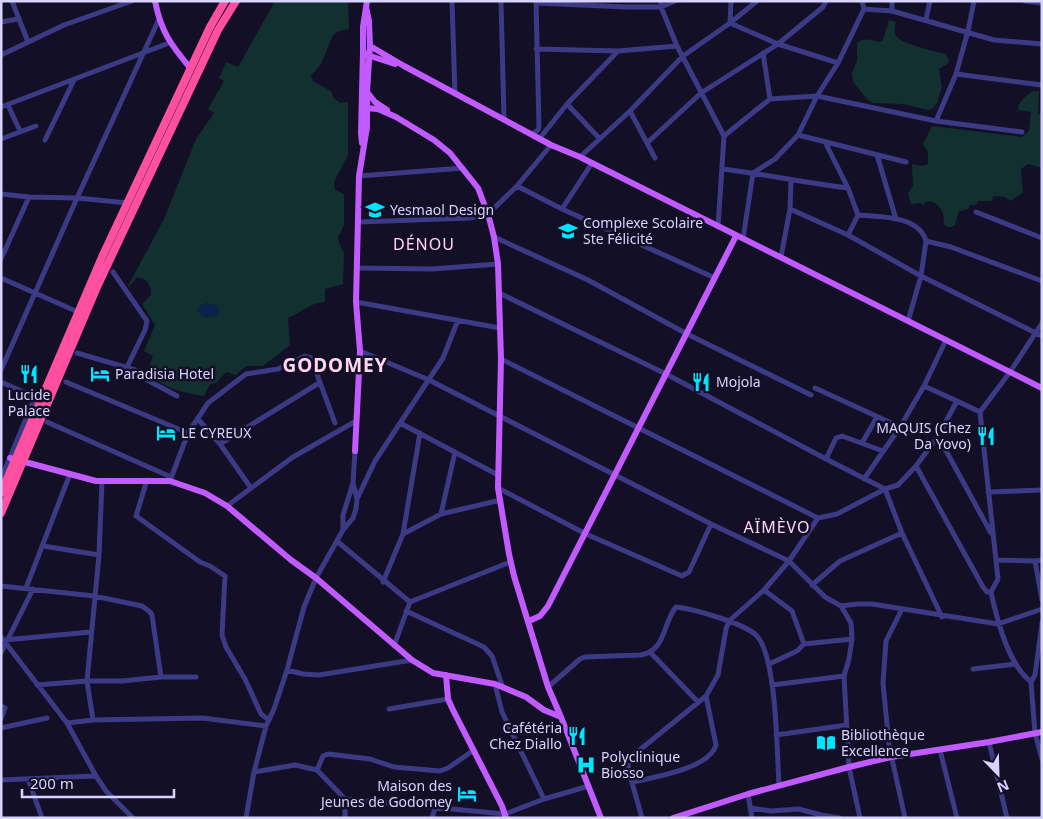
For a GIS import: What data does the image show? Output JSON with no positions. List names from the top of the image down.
{
  "districts": ["DÉNOU", "GODOMEY", "AÏMÈVO"],
  "places": {
    "school or university": ["Yesmaol Design", "Complexe Scolaire Ste Félicité"],
    "restaurant": [
      "Lucide Palace",
      "Mojola",
      "MAQUIS (Chez Da Yovo)",
      "Cafétéria Chez Diallo"
    ],
    "hotel": ["Paradisia Hotel", "LE CYREUX", "Maison des Jeunes de Godomey"],
    "library": ["Bibliothèque Excellence"],
    "hospital": ["Polyclinique Biosso"]
  },
  "scale_bar": "200 m",
  "north": "bottom right"
}
